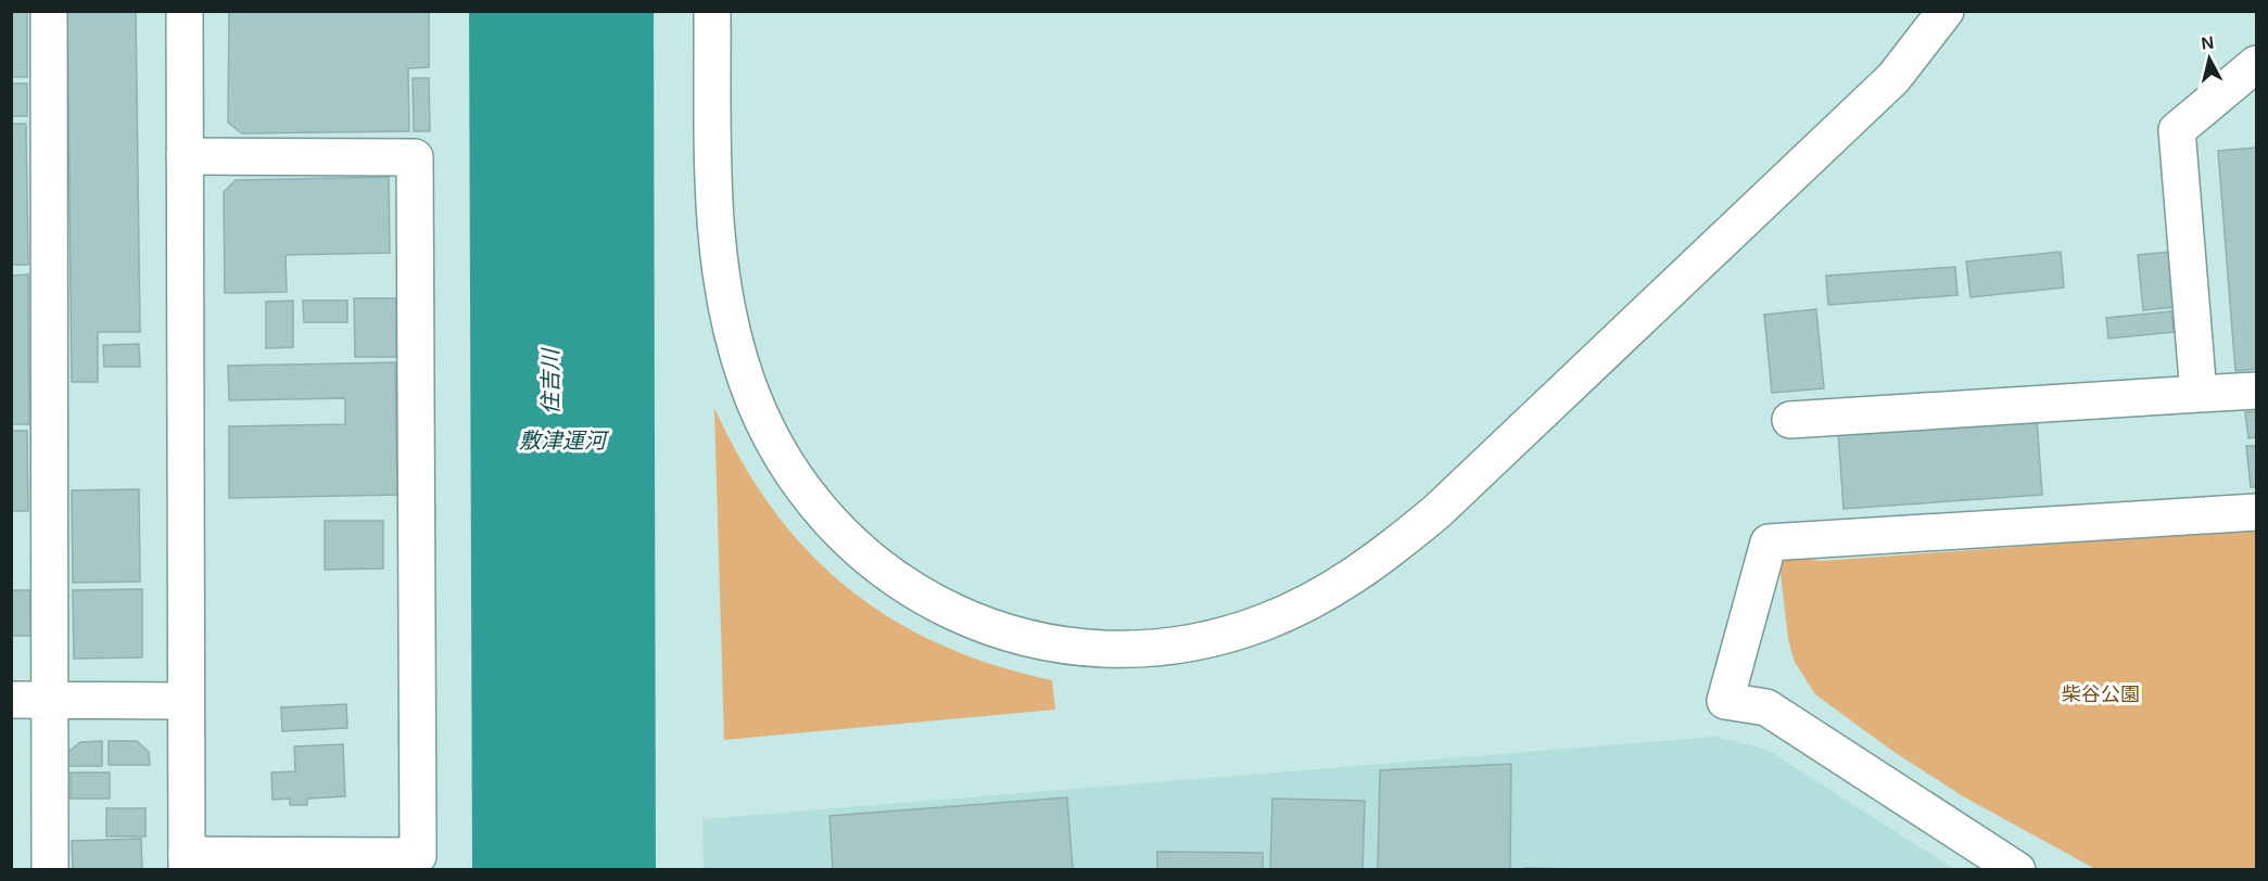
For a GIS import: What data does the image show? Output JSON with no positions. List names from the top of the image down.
{
  "water": ["住吉川", "敷津運河"],
  "parks": ["柴谷公園"],
  "north": "top"
}
